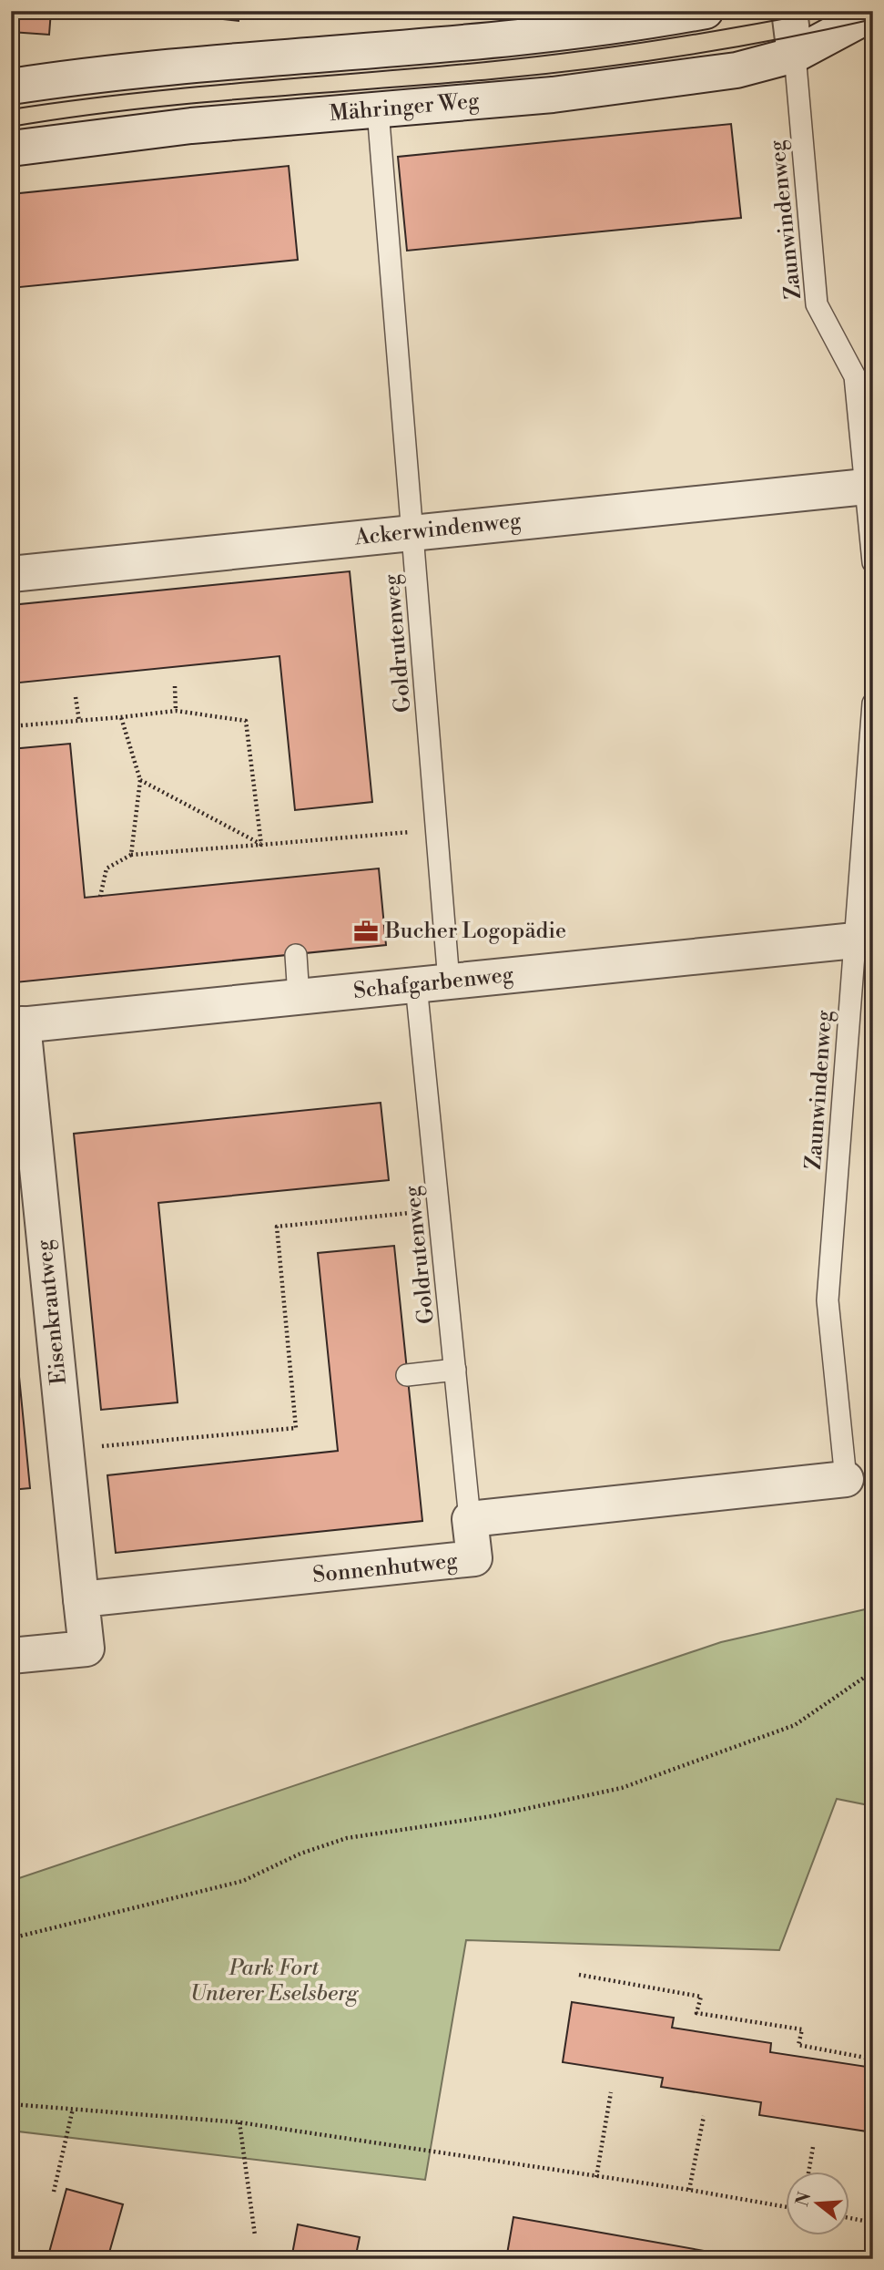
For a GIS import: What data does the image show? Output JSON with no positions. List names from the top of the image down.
{
  "streets": {
    "street": [
      "Mähringer Weg",
      "Ackerwindenweg",
      "Schafgarbenweg",
      "Eisenkrautweg",
      "Sonnenhutweg"
    ],
    "lane": ["Zaunwindenweg", "Goldrutenweg"]
  },
  "crossings": [
    ["Mähringer Weg", "Zaunwindenweg"],
    ["Mähringer Weg", "Goldrutenweg"],
    ["Zaunwindenweg", "Ackerwindenweg"],
    ["Zaunwindenweg", "Schafgarbenweg"],
    ["Zaunwindenweg", "Sonnenhutweg"],
    ["Ackerwindenweg", "Goldrutenweg"],
    ["Goldrutenweg", "Schafgarbenweg"],
    ["Goldrutenweg", "Sonnenhutweg"],
    ["Schafgarbenweg", "Eisenkrautweg"],
    ["Eisenkrautweg", "Sonnenhutweg"]
  ],
  "parks": ["Park Fort Unterer Eselsberg"],
  "places": {
    "office": ["Bucher Logopädie"]
  },
  "north": "left"
}
